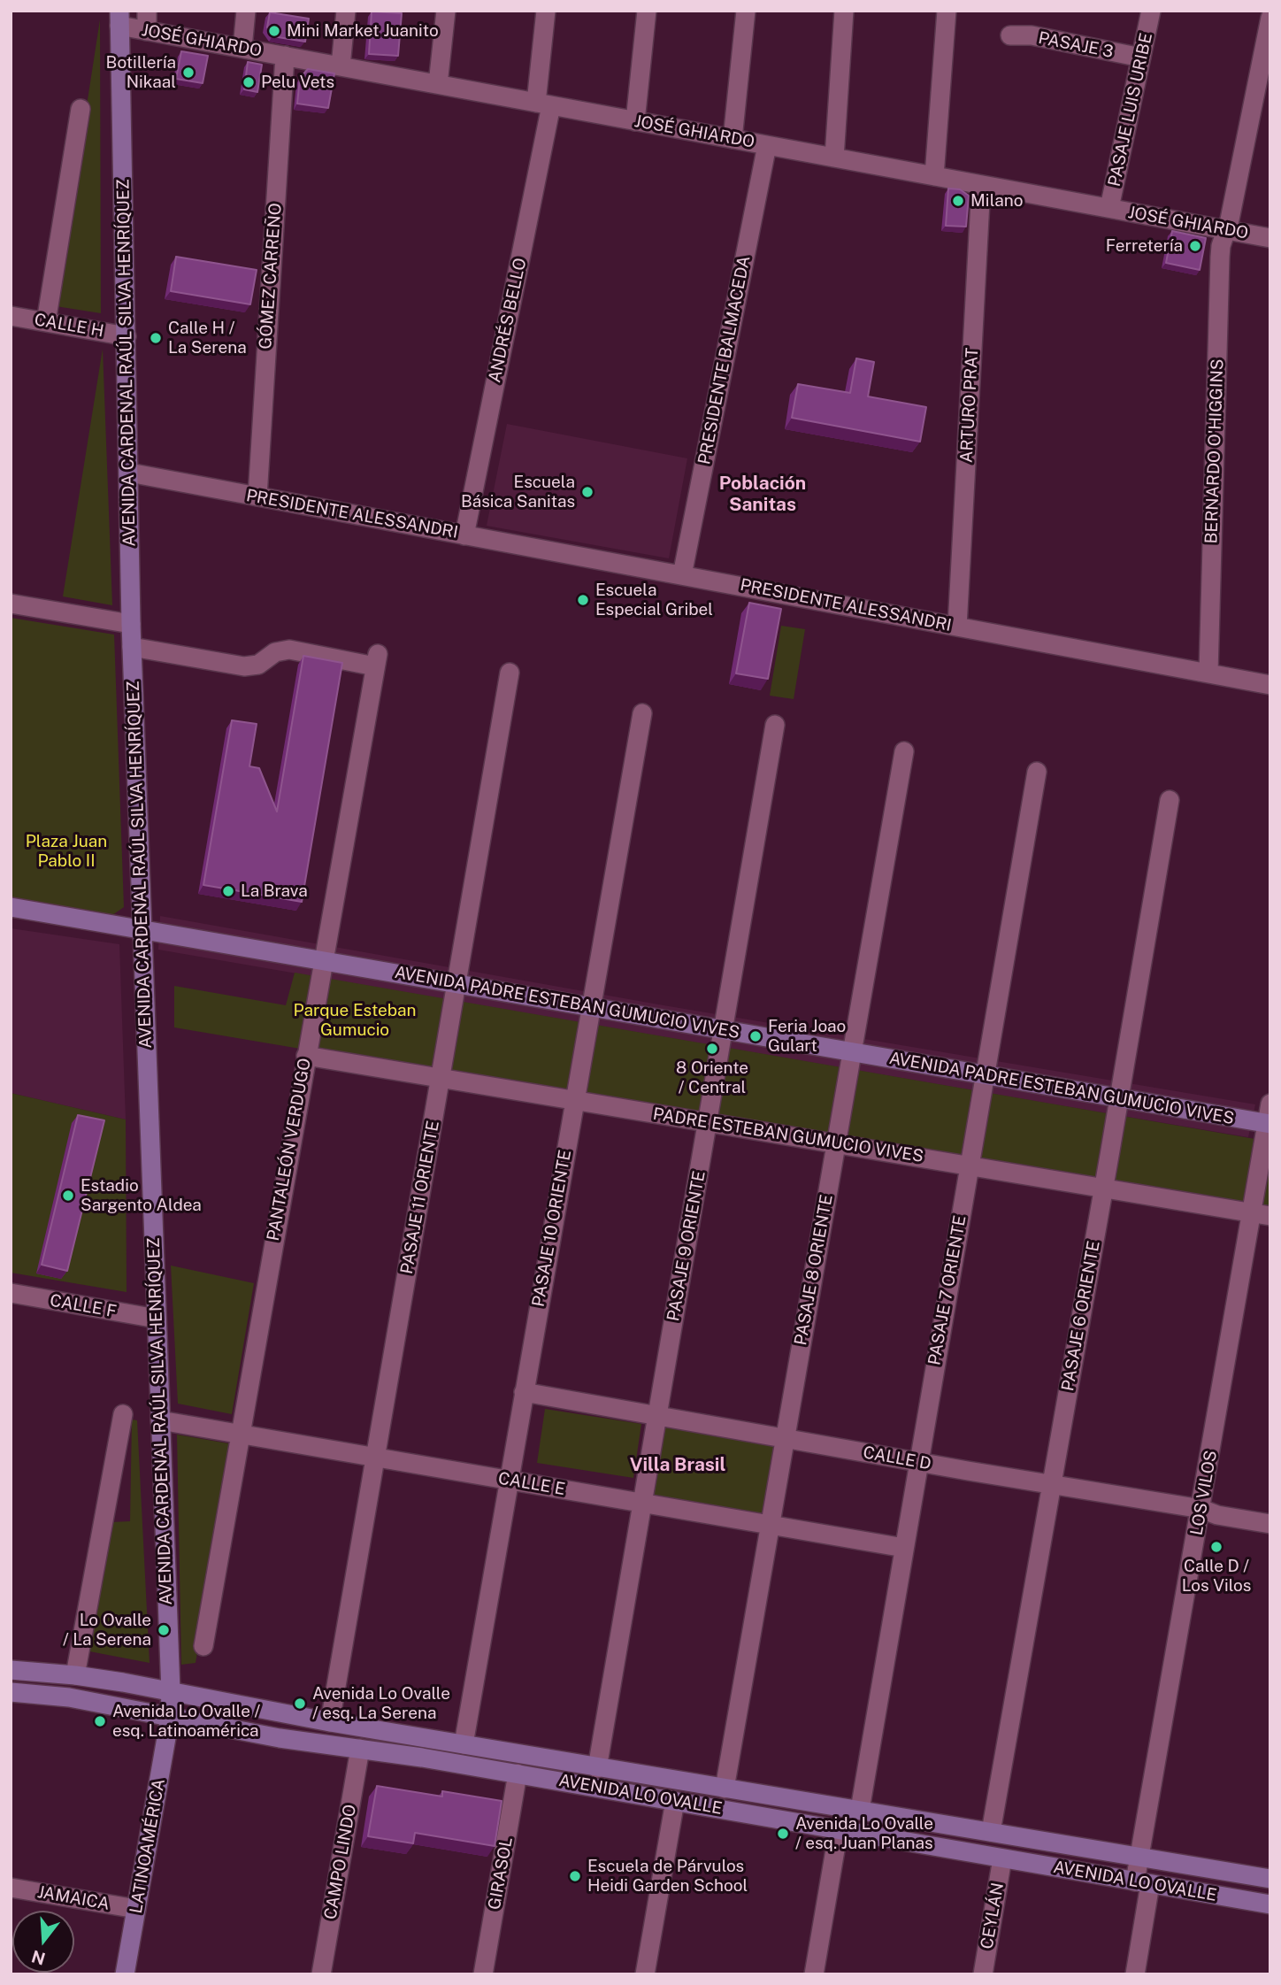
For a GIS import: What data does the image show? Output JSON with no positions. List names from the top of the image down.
{
  "streets": {
    "main road": [
      "AVENIDA CARDENAL RAÚL SILVA HENRÍQUEZ",
      "AVENIDA PADRE ESTEBAN GUMUCIO VIVES",
      "AVENIDA LO OVALLE",
      "LATINOAMÉRICA"
    ],
    "street": [
      "JOSÉ GHIARDO",
      "PASAJE 3",
      "PASAJE LUIS URIBE",
      "GÓMEZ CARREÑO",
      "ANDRÉS BELLO",
      "CALLE H",
      "PRESIDENTE BALMACEDA",
      "ARTURO PRAT",
      "BERNARDO O'HIGGINS",
      "PRESIDENTE ALESSANDRI",
      "PADRE ESTEBAN GUMUCIO VIVES",
      "PANTALEÓN VERDUGO",
      "PASAJE 11 ORIENTE",
      "PASAJE 10 ORIENTE",
      "PASAJE 9 ORIENTE",
      "PASAJE 8 ORIENTE",
      "PASAJE 7 ORIENTE",
      "CALLE F",
      "PASAJE 6 ORIENTE",
      "CALLE D",
      "CALLE E",
      "LOS VILOS",
      "CAMPO LINDO",
      "GIRASOL",
      "JAMAICA",
      "CEYLÁN"
    ]
  },
  "crossings": [
    ["JOSÉ GHIARDO", "PASAJE LUIS URIBE"],
    ["JOSÉ GHIARDO", "GÓMEZ CARREÑO"],
    ["JOSÉ GHIARDO", "ANDRÉS BELLO"],
    ["JOSÉ GHIARDO", "PRESIDENTE BALMACEDA"],
    ["JOSÉ GHIARDO", "AVENIDA CARDENAL RAÚL SILVA HENRÍQUEZ"],
    ["JOSÉ GHIARDO", "ARTURO PRAT"],
    ["JOSÉ GHIARDO", "BERNARDO O'HIGGINS"],
    ["PASAJE 3", "PASAJE LUIS URIBE"],
    ["GÓMEZ CARREÑO", "PRESIDENTE ALESSANDRI"],
    ["ANDRÉS BELLO", "PRESIDENTE ALESSANDRI"],
    ["CALLE H", "AVENIDA CARDENAL RAÚL SILVA HENRÍQUEZ"],
    ["PRESIDENTE BALMACEDA", "PRESIDENTE ALESSANDRI"],
    ["AVENIDA CARDENAL RAÚL SILVA HENRÍQUEZ", "PRESIDENTE ALESSANDRI"],
    ["AVENIDA CARDENAL RAÚL SILVA HENRÍQUEZ", "AVENIDA PADRE ESTEBAN GUMUCIO VIVES"],
    ["AVENIDA CARDENAL RAÚL SILVA HENRÍQUEZ", "PANTALEÓN VERDUGO"],
    ["AVENIDA CARDENAL RAÚL SILVA HENRÍQUEZ", "CALLE F"],
    ["AVENIDA CARDENAL RAÚL SILVA HENRÍQUEZ", "CALLE E"],
    ["AVENIDA CARDENAL RAÚL SILVA HENRÍQUEZ", "AVENIDA LO OVALLE"],
    ["AVENIDA CARDENAL RAÚL SILVA HENRÍQUEZ", "LATINOAMÉRICA"],
    ["ARTURO PRAT", "PRESIDENTE ALESSANDRI"],
    ["BERNARDO O'HIGGINS", "PRESIDENTE ALESSANDRI"],
    ["AVENIDA PADRE ESTEBAN GUMUCIO VIVES", "PANTALEÓN VERDUGO"],
    ["AVENIDA PADRE ESTEBAN GUMUCIO VIVES", "PASAJE 11 ORIENTE"],
    ["AVENIDA PADRE ESTEBAN GUMUCIO VIVES", "PASAJE 10 ORIENTE"],
    ["AVENIDA PADRE ESTEBAN GUMUCIO VIVES", "PASAJE 9 ORIENTE"],
    ["AVENIDA PADRE ESTEBAN GUMUCIO VIVES", "PASAJE 8 ORIENTE"],
    ["AVENIDA PADRE ESTEBAN GUMUCIO VIVES", "PASAJE 7 ORIENTE"],
    ["AVENIDA PADRE ESTEBAN GUMUCIO VIVES", "PASAJE 6 ORIENTE"],
    ["AVENIDA PADRE ESTEBAN GUMUCIO VIVES", "LOS VILOS"],
    ["PADRE ESTEBAN GUMUCIO VIVES", "PANTALEÓN VERDUGO"],
    ["PADRE ESTEBAN GUMUCIO VIVES", "PASAJE 11 ORIENTE"],
    ["PADRE ESTEBAN GUMUCIO VIVES", "PASAJE 10 ORIENTE"],
    ["PADRE ESTEBAN GUMUCIO VIVES", "PASAJE 9 ORIENTE"],
    ["PADRE ESTEBAN GUMUCIO VIVES", "PASAJE 8 ORIENTE"],
    ["PADRE ESTEBAN GUMUCIO VIVES", "PASAJE 7 ORIENTE"],
    ["PADRE ESTEBAN GUMUCIO VIVES", "PASAJE 6 ORIENTE"],
    ["PADRE ESTEBAN GUMUCIO VIVES", "LOS VILOS"],
    ["PANTALEÓN VERDUGO", "CALLE E"],
    ["PASAJE 11 ORIENTE", "CALLE E"],
    ["PASAJE 11 ORIENTE", "AVENIDA LO OVALLE"],
    ["PASAJE 10 ORIENTE", "CALLE D"],
    ["PASAJE 10 ORIENTE", "CALLE E"],
    ["PASAJE 10 ORIENTE", "AVENIDA LO OVALLE"],
    ["PASAJE 9 ORIENTE", "CALLE D"],
    ["PASAJE 9 ORIENTE", "CALLE E"],
    ["PASAJE 9 ORIENTE", "AVENIDA LO OVALLE"],
    ["PASAJE 8 ORIENTE", "CALLE D"],
    ["PASAJE 8 ORIENTE", "CALLE E"],
    ["PASAJE 8 ORIENTE", "AVENIDA LO OVALLE"],
    ["PASAJE 7 ORIENTE", "CALLE D"],
    ["PASAJE 7 ORIENTE", "CALLE E"],
    ["PASAJE 7 ORIENTE", "AVENIDA LO OVALLE"],
    ["PASAJE 6 ORIENTE", "CALLE D"],
    ["PASAJE 6 ORIENTE", "AVENIDA LO OVALLE"],
    ["CALLE D", "LOS VILOS"],
    ["LOS VILOS", "AVENIDA LO OVALLE"],
    ["AVENIDA LO OVALLE", "LATINOAMÉRICA"],
    ["AVENIDA LO OVALLE", "CAMPO LINDO"],
    ["AVENIDA LO OVALLE", "GIRASOL"],
    ["AVENIDA LO OVALLE", "CEYLÁN"],
    ["LATINOAMÉRICA", "JAMAICA"]
  ],
  "districts": ["Población Sanitas", "Villa Brasil"],
  "parks": ["Plaza Juan Pablo II", "Parque Esteban Gumucio"],
  "places": [
    "Mini Market Juanito",
    "Botillería Nikaal",
    "Pelu Vets",
    "Milano",
    "Ferretería",
    "Calle H / La Serena",
    "Escuela Básica Sanitas",
    "Escuela Especial Gribel",
    "La Brava",
    "Feria Joao Gulart",
    "8 Oriente / Central",
    "Estadio Sargento Aldea",
    "Calle D / Los Vilos",
    "Lo Ovalle / La Serena",
    "Avenida Lo Ovalle / esq. La Serena",
    "Avenida Lo Ovalle / esq. Latinoamérica",
    "Avenida Lo Ovalle / esq. Juan Planas",
    "Escuela de Párvulos Heidi Garden School"
  ],
  "north": "bottom"
}
